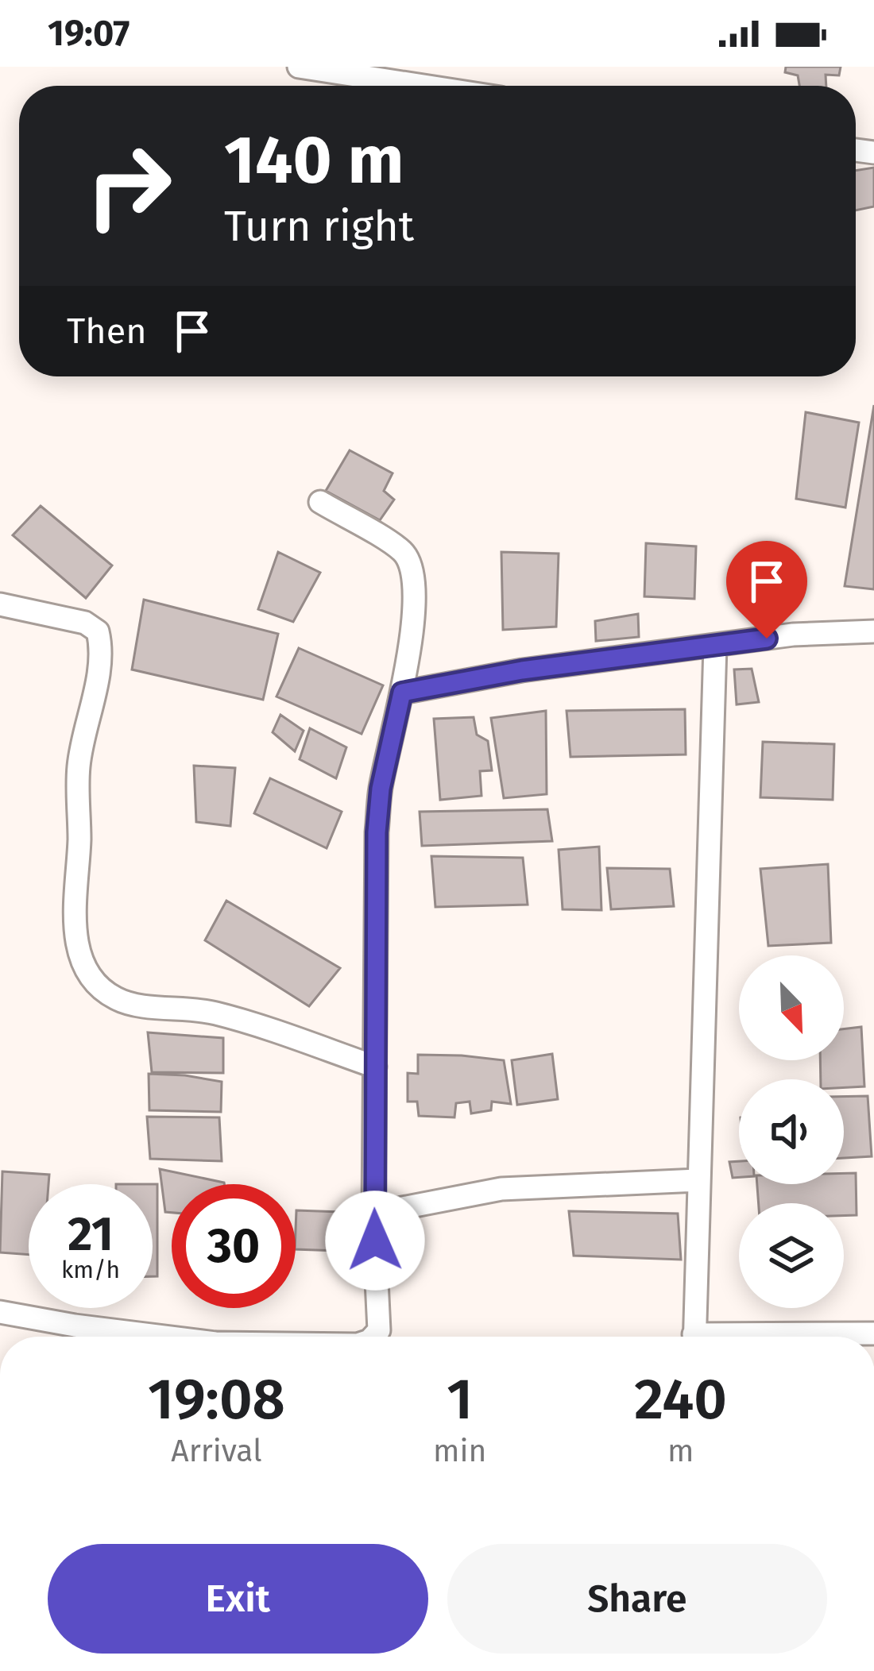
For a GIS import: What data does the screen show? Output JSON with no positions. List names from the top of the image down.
{
  "north": "bottom right",
  "page": {
    "status": "19:07",
    "turn": ["140 m", "Turn right"],
    "then": "Then",
    "speed": "21 km/h",
    "limit": "30",
    "eta": [
      "19:08",
      "Arrival",
      "1",
      "min",
      "240",
      "m"
    ],
    "buttons": ["Exit", "Share"]
  }
}
